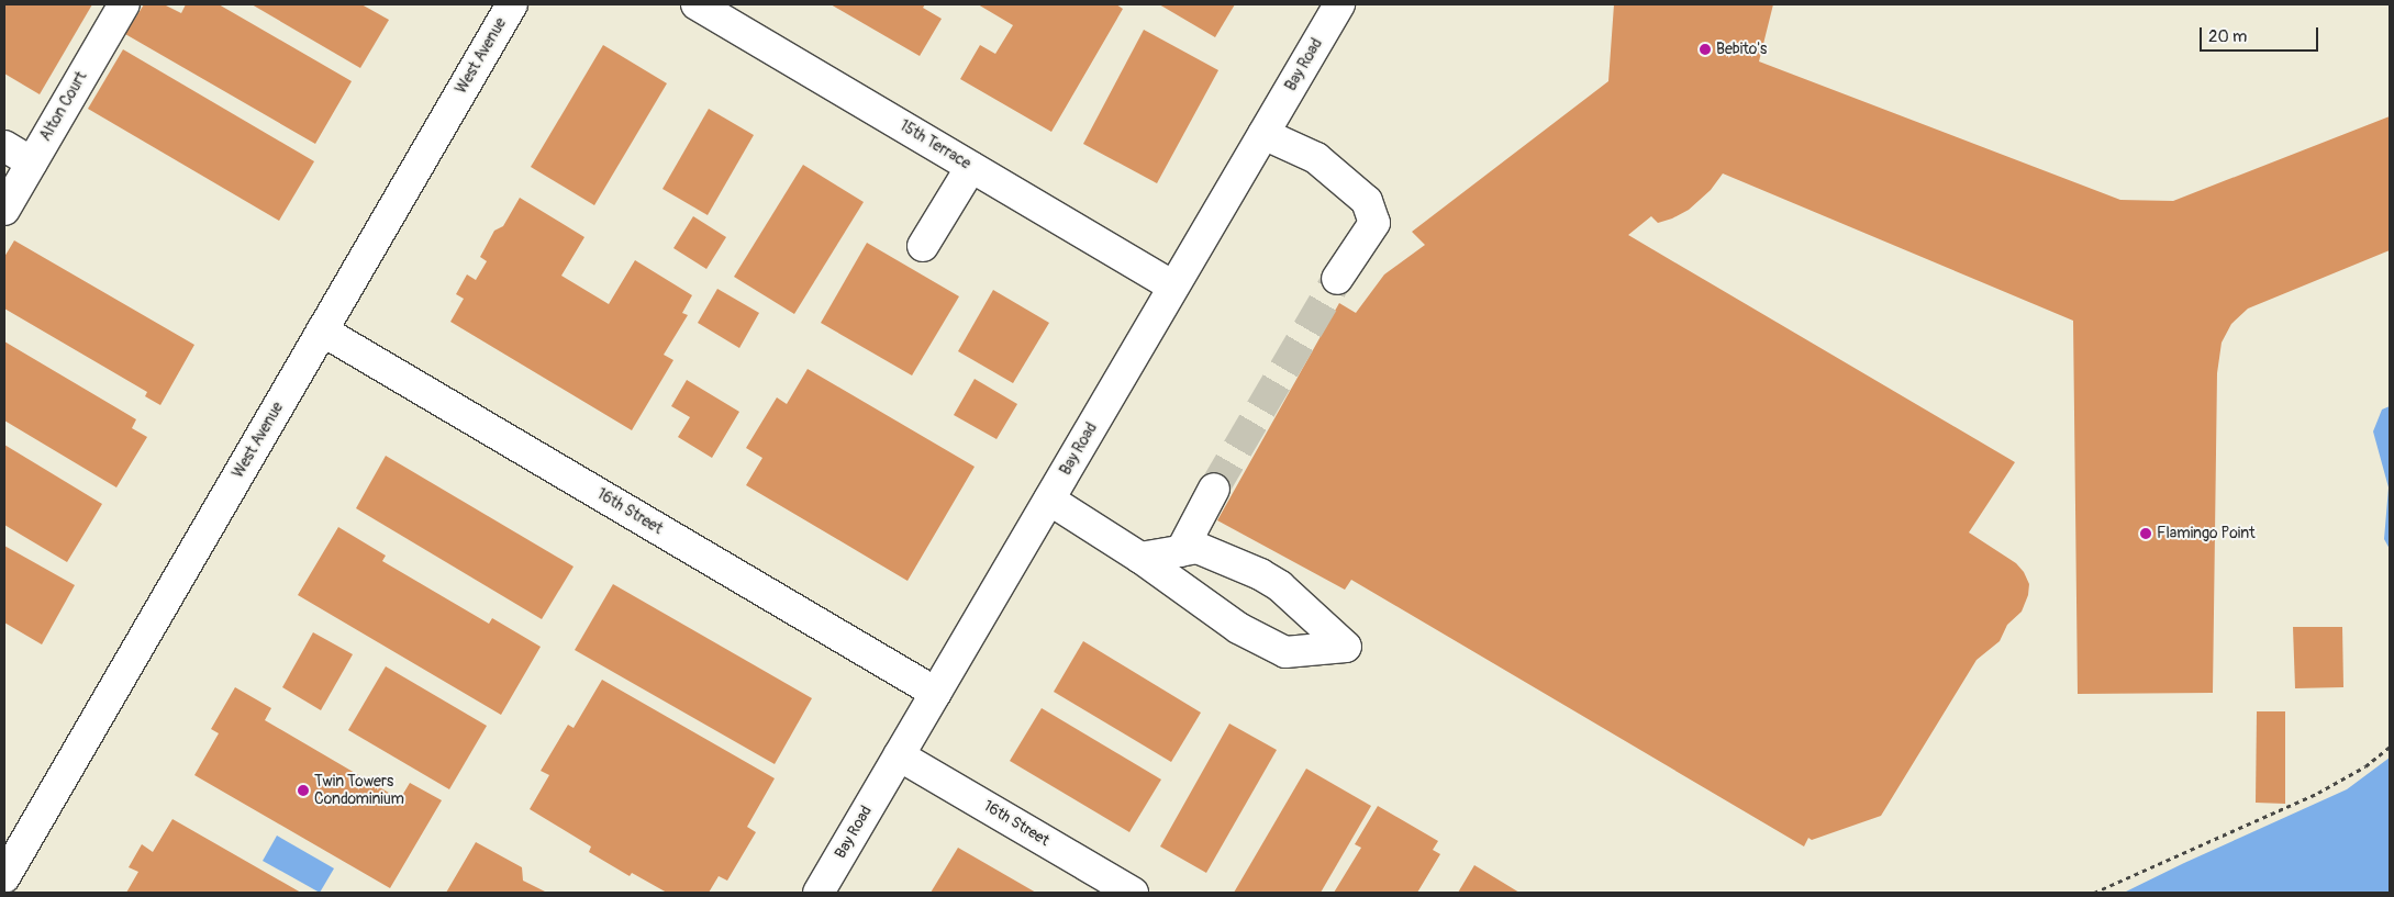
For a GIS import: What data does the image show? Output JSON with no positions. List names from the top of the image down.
{
  "streets": {
    "street": [
      "West Avenue",
      "Bay Road",
      "Alton Court",
      "15th Terrace",
      "16th Street"
    ]
  },
  "crossings": [
    ["West Avenue", "16th Street"],
    ["Bay Road", "15th Terrace"],
    ["Bay Road", "16th Street"]
  ],
  "places": ["Bebito's", "Flamingo Point", "Twin Towers Condominium"],
  "scale_bar": "20 m"
}
